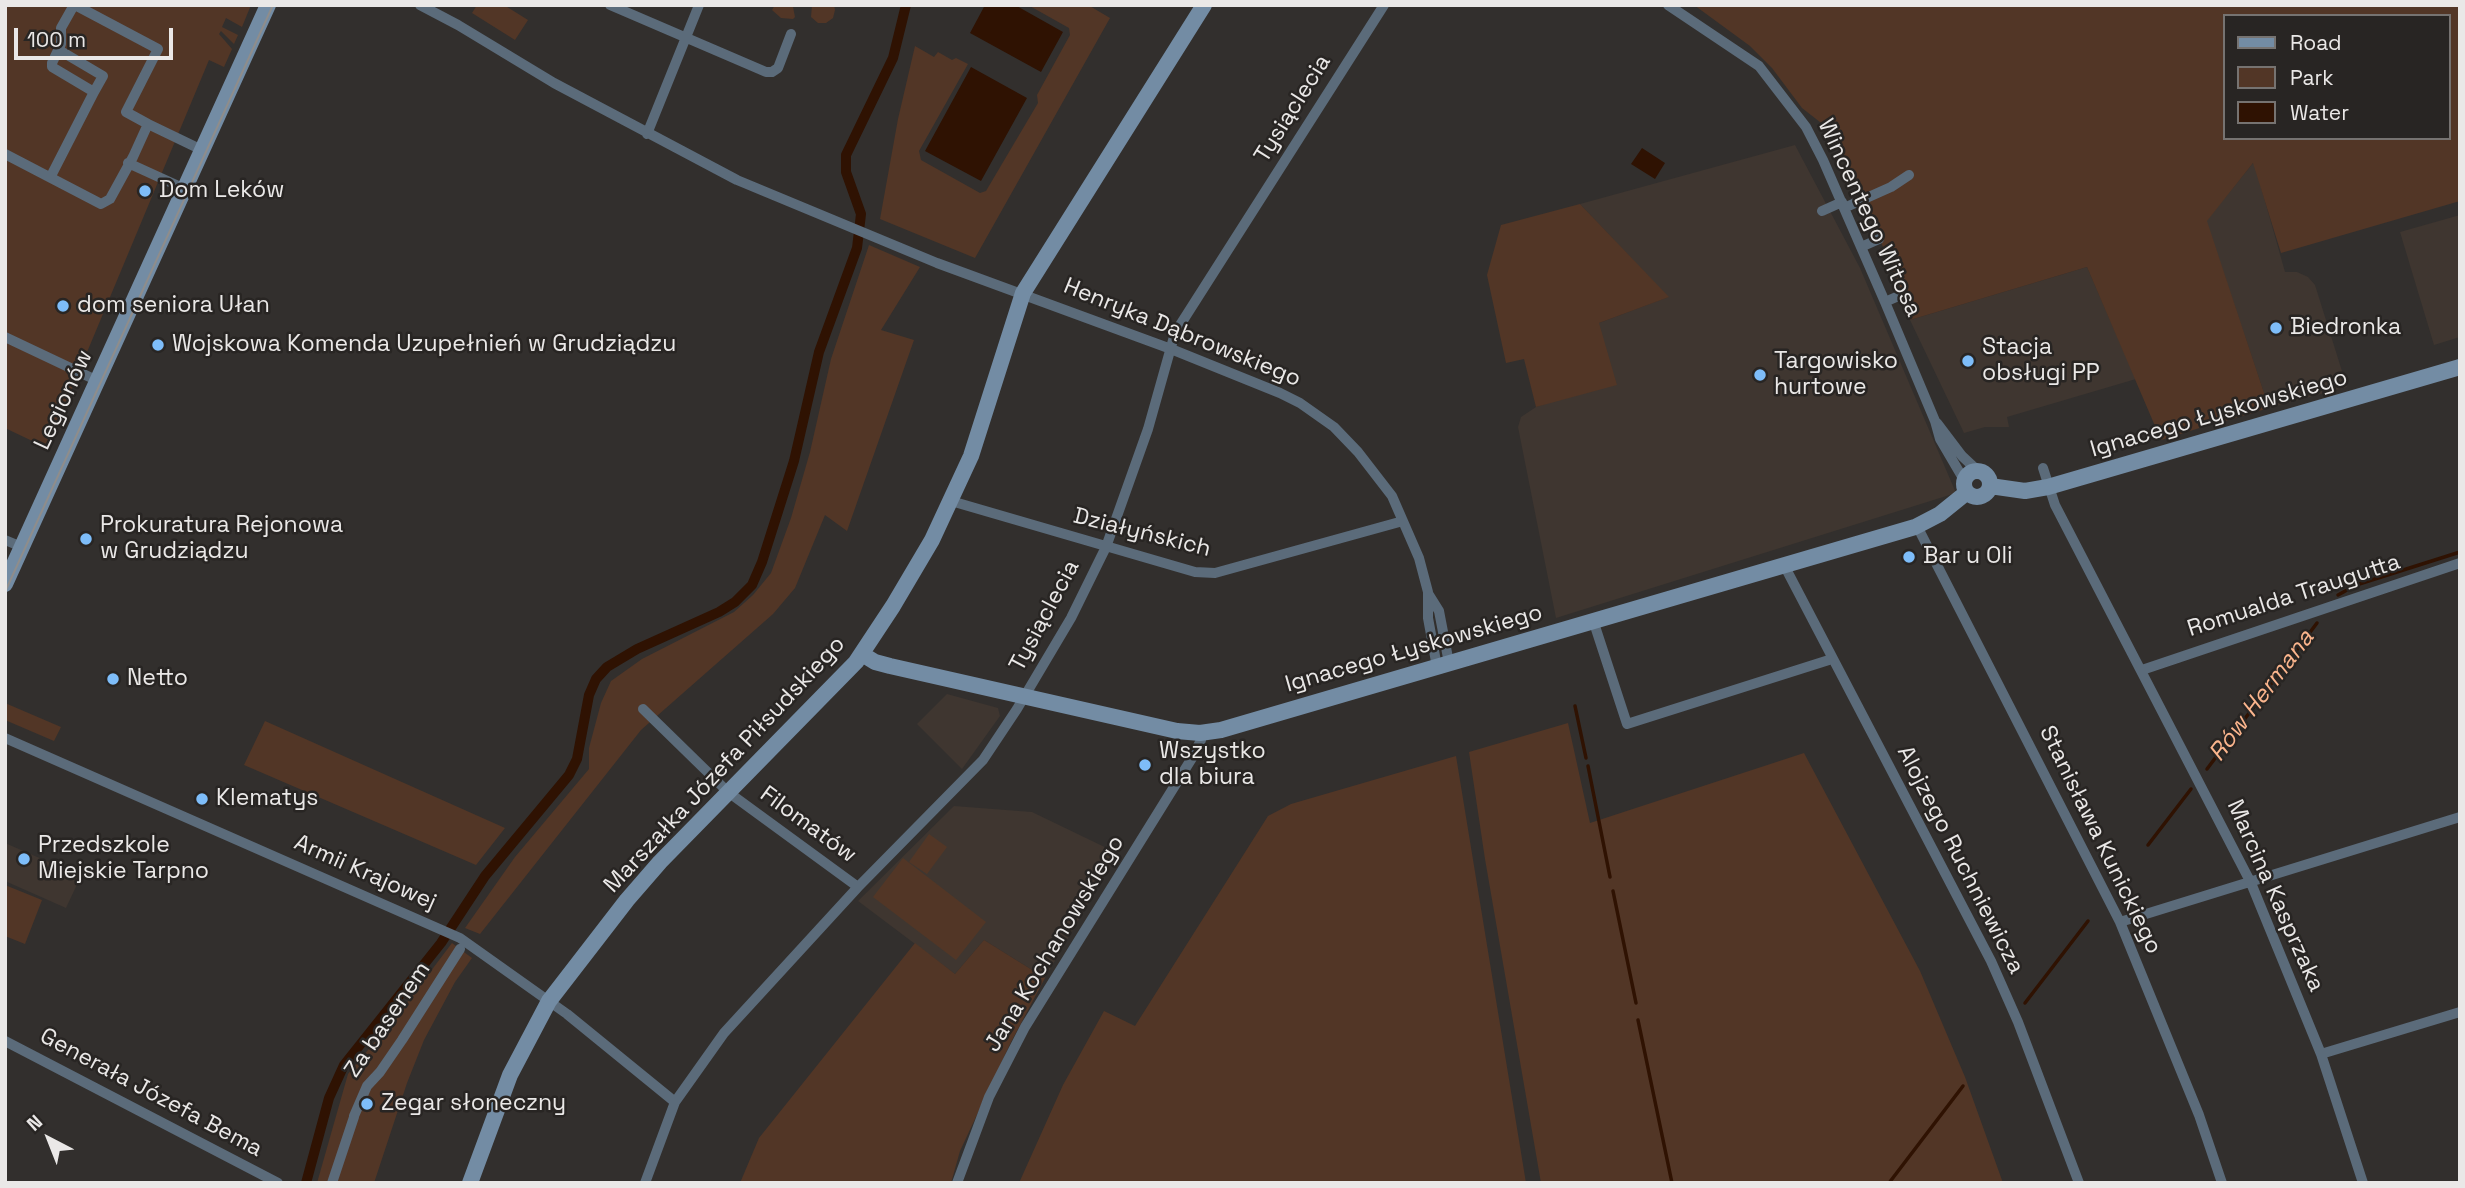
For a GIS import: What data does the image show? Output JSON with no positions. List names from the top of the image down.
{
  "streets": {
    "street": [
      "Tysiąclecia",
      "Wincentego Witosa",
      "Henryka Dąbrowskiego",
      "Legionów",
      "Ignacego Łyskowskiego",
      "Działyńskich",
      "Romualda Traugutta",
      "Marszałka Józefa Piłsudskiego",
      "Filomatów",
      "Stanisława Kunickiego",
      "Alojzego Ruchniewicza",
      "Armii Krajowej",
      "Marcina Kasprzaka",
      "Jana Kochanowskiego",
      "Za basenem",
      "Generała Józefa Bema"
    ]
  },
  "crossings": [
    ["Tysiąclecia", "Henryka Dąbrowskiego"],
    ["Tysiąclecia", "Ignacego Łyskowskiego"],
    ["Tysiąclecia", "Działyńskich"],
    ["Tysiąclecia", "Filomatów"],
    ["Tysiąclecia", "Armii Krajowej"],
    ["Wincentego Witosa", "Ignacego Łyskowskiego"],
    ["Henryka Dąbrowskiego", "Ignacego Łyskowskiego"],
    ["Henryka Dąbrowskiego", "Działyńskich"],
    ["Henryka Dąbrowskiego", "Marszałka Józefa Piłsudskiego"],
    ["Ignacego Łyskowskiego", "Marszałka Józefa Piłsudskiego"],
    ["Ignacego Łyskowskiego", "Stanisława Kunickiego"],
    ["Ignacego Łyskowskiego", "Alojzego Ruchniewicza"],
    ["Ignacego Łyskowskiego", "Marcina Kasprzaka"],
    ["Ignacego Łyskowskiego", "Jana Kochanowskiego"],
    ["Działyńskich", "Marszałka Józefa Piłsudskiego"],
    ["Romualda Traugutta", "Marcina Kasprzaka"],
    ["Marszałka Józefa Piłsudskiego", "Filomatów"],
    ["Marszałka Józefa Piłsudskiego", "Armii Krajowej"],
    ["Armii Krajowej", "Za basenem"]
  ],
  "water": ["Rów Hermana"],
  "places": [
    "Dom Leków",
    "dom seniora Ułan",
    "Biedronka",
    "Wojskowa Komenda Uzupełnień w Grudziądzu",
    "Stacja obsługi PP",
    "Targowisko hurtowe",
    "Prokuratura Rejonowa w Grudziądzu",
    "Bar u Oli",
    "Netto",
    "Wszystko dla biura",
    "Klematys",
    "Przedszkole Miejskie Tarpno",
    "Zegar słoneczny"
  ],
  "legend": ["Road", "Park", "Water"],
  "scale_bar": "100 m",
  "north": "top left"
}
